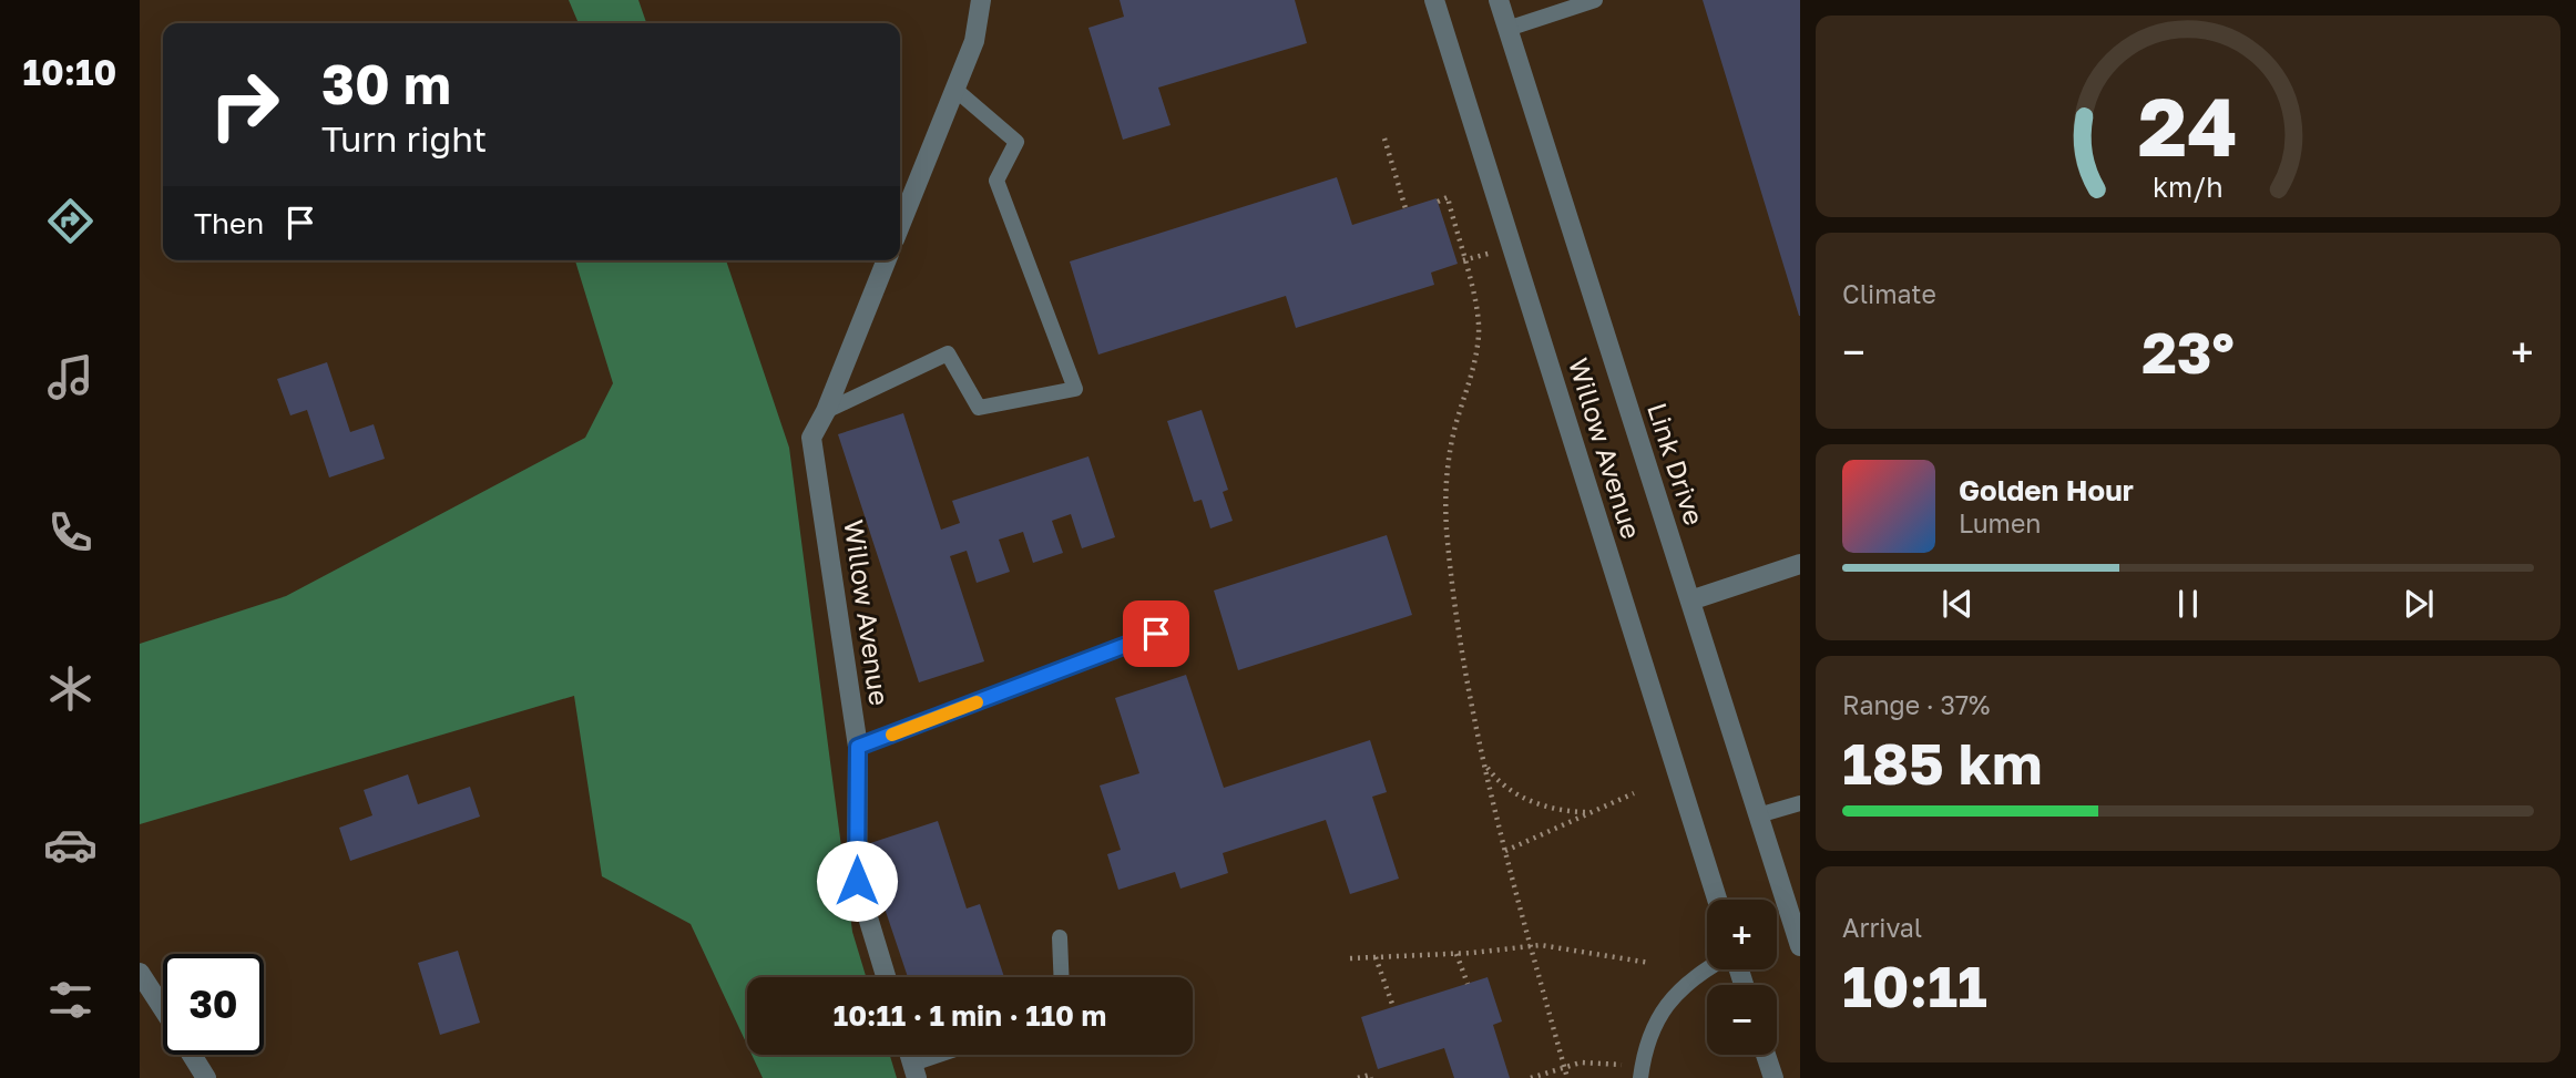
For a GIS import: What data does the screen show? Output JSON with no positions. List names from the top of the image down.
{
  "streets": {
    "street": ["Willow Avenue", "Link Drive"]
  },
  "page": {
    "tabs": "10:10",
    "turn": ["30 m", "Turn right"],
    "then": "Then",
    "tile": [
      "Climate",
      ["Range · 37%", "185 km"],
      ["Arrival", "10:11"]
    ],
    "heat": ["−", "23°", "+"],
    "song": ["Golden Hour", "Lumen"],
    "map_buttons": ["+", "−"],
    "limit": "30",
    "trip": "10:11 · 1 min · 110 m",
    "gauge": ["24", "km/h"]
  }
}
